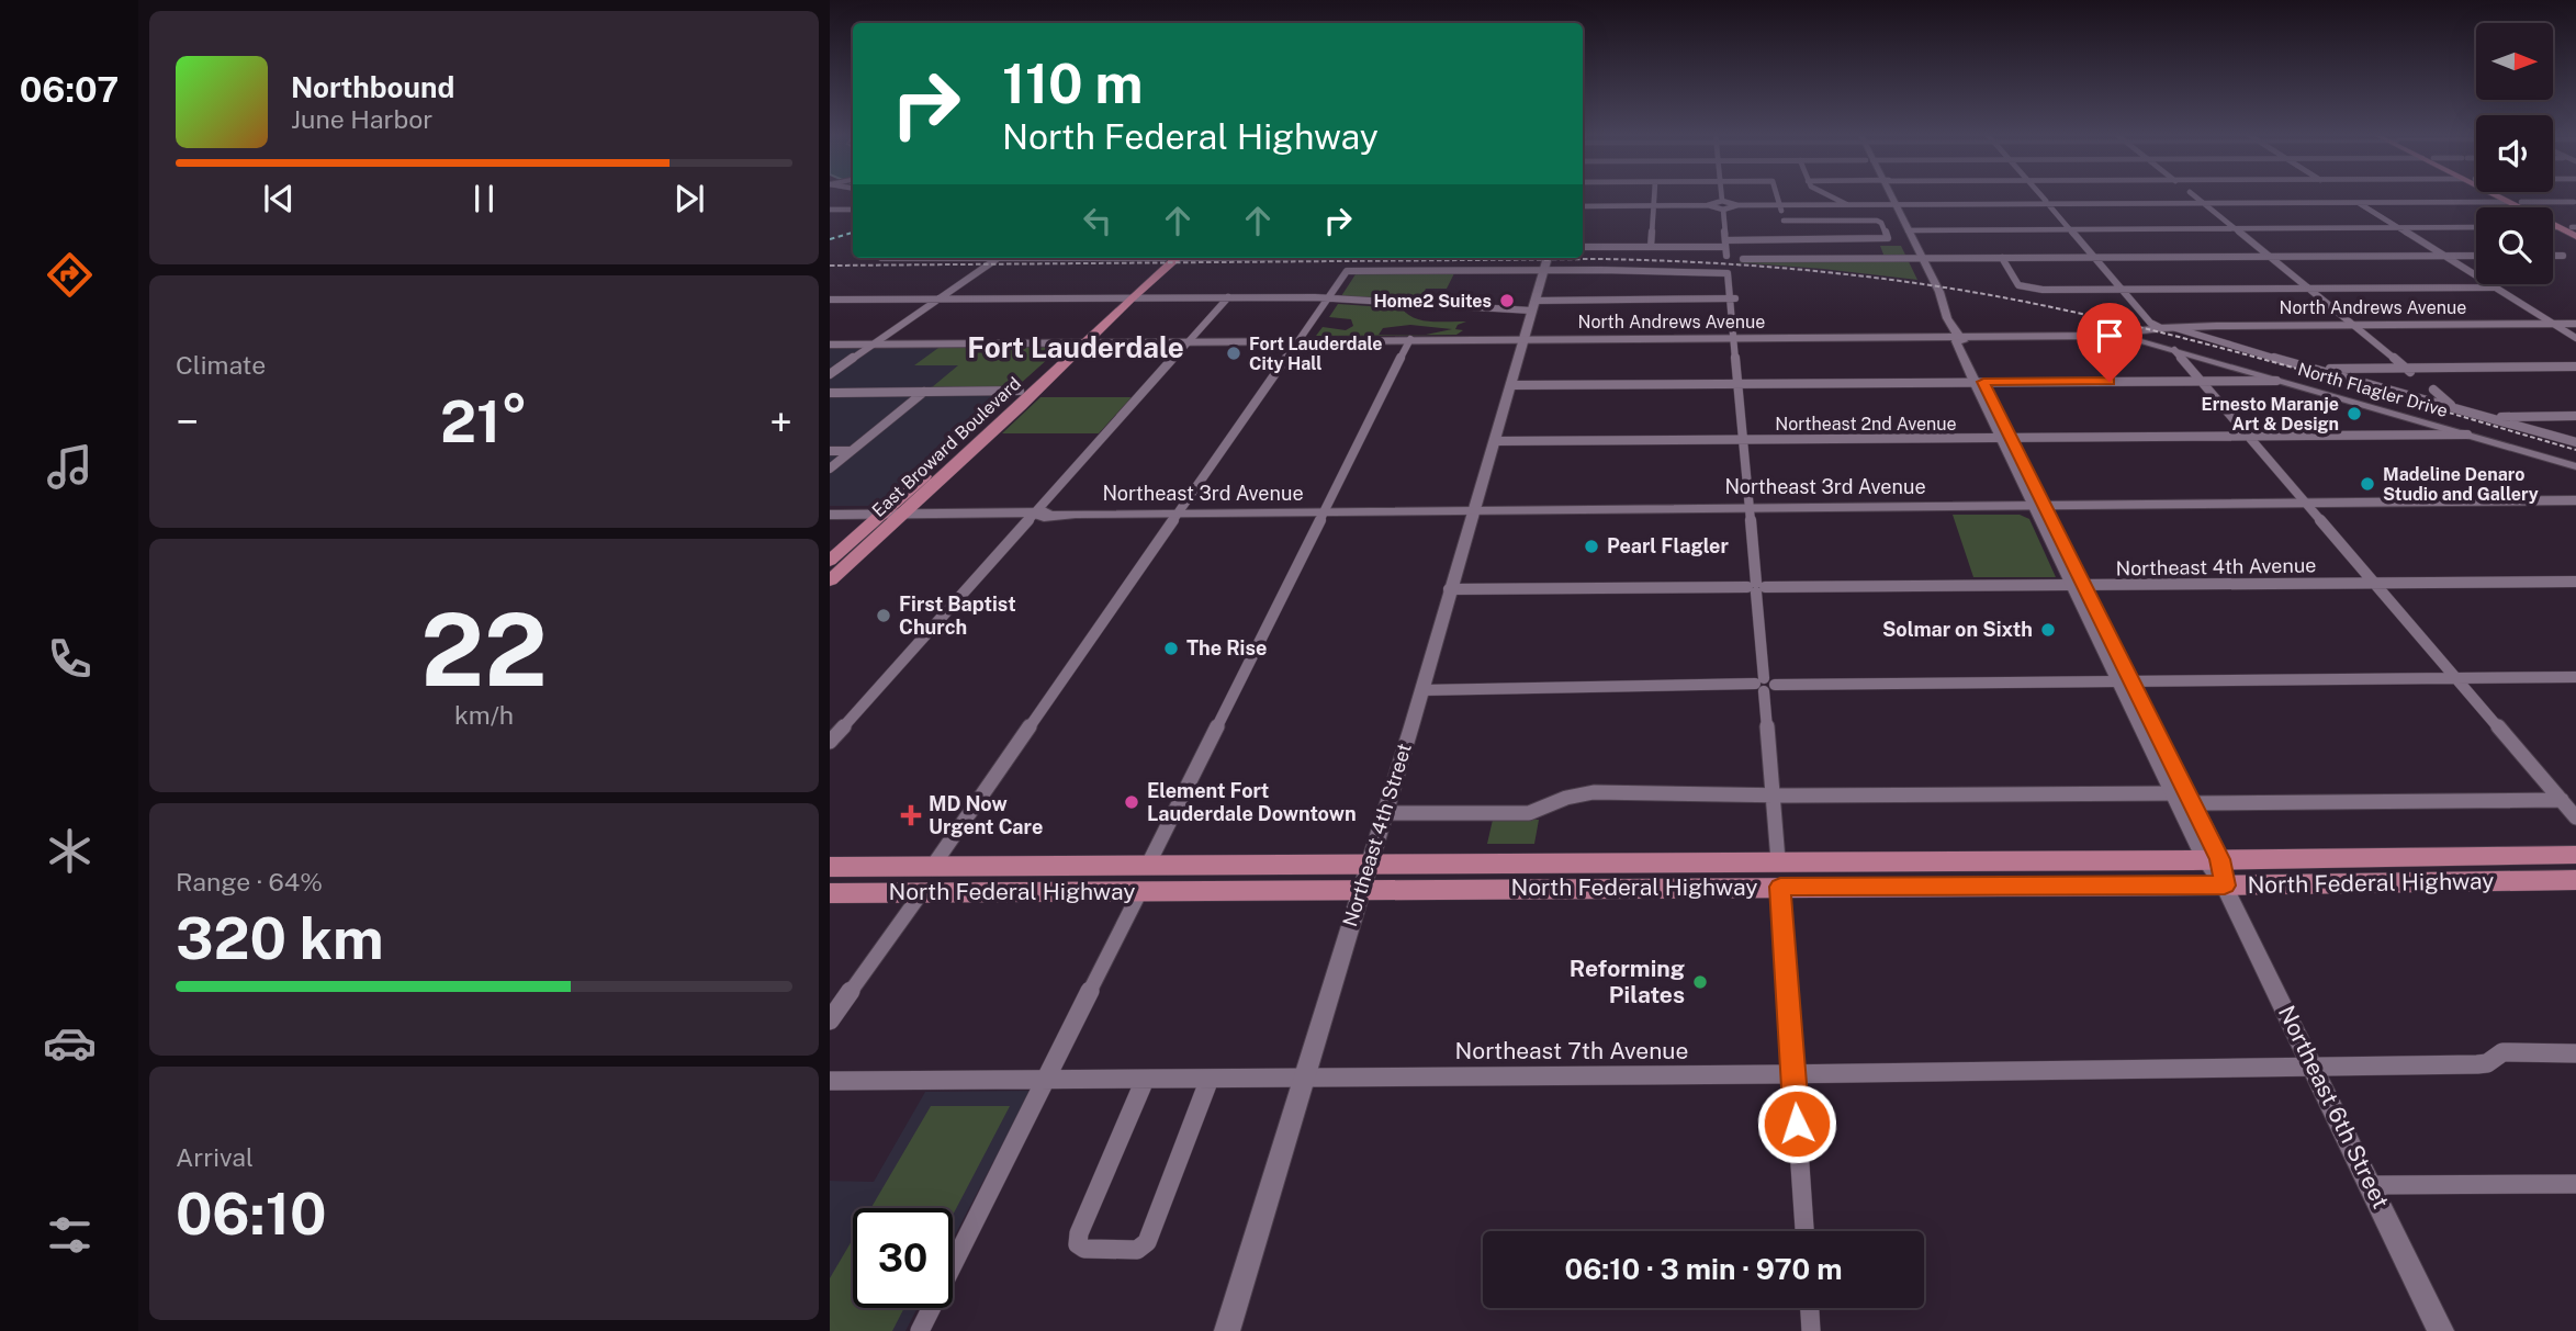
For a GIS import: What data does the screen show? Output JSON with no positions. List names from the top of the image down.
{
  "streets": {
    "main road": [
      "North Andrews Avenue",
      "East Broward Boulevard",
      "Northeast 3rd Avenue",
      "North Federal Highway"
    ],
    "street": [
      "North Flagler Drive",
      "Northeast 2nd Avenue",
      "Northeast 4th Avenue",
      "Northeast 4th Street",
      "Northeast 7th Avenue",
      "Northeast 6th Street"
    ]
  },
  "crossings": [
    ["North Andrews Avenue", "North Flagler Drive"],
    ["North Andrews Avenue", "East Broward Boulevard"],
    ["North Andrews Avenue", "Northeast 4th Street"],
    ["North Andrews Avenue", "Northeast 6th Street"],
    ["North Flagler Drive", "Northeast 2nd Avenue"],
    ["Northeast 2nd Avenue", "Northeast 4th Street"],
    ["Northeast 2nd Avenue", "Northeast 6th Street"],
    ["East Broward Boulevard", "Northeast 3rd Avenue"],
    ["Northeast 3rd Avenue", "Northeast 4th Street"],
    ["Northeast 3rd Avenue", "Northeast 6th Street"],
    ["Northeast 4th Avenue", "Northeast 4th Street"],
    ["Northeast 4th Avenue", "Northeast 6th Street"],
    ["Northeast 4th Street", "North Federal Highway"],
    ["Northeast 4th Street", "Northeast 7th Avenue"],
    ["North Federal Highway", "Northeast 6th Street"],
    ["Northeast 7th Avenue", "Northeast 6th Street"]
  ],
  "districts": ["Fort Lauderdale"],
  "places": {
    "other": [
      "Home2 Suites",
      "Fort Lauderdale City Hall",
      "Ernesto Maranje Art & Design",
      "Madeline Denaro Studio and Gallery",
      "Pearl Flagler",
      "First Baptist Church",
      "Solmar on Sixth",
      "The Rise",
      "Element Fort Lauderdale Downtown",
      "Reforming Pilates"
    ],
    "health": ["MD Now Urgent Care"]
  },
  "north": "right",
  "page": {
    "tabs": "06:07",
    "turn": ["110 m", "North Federal Highway"],
    "song": ["Northbound", "June Harbor"],
    "tile": [
      "Climate",
      ["22", "km/h"],
      ["Range · 64%", "320 km"],
      ["Arrival", "06:10"]
    ],
    "heat": ["−", "21°", "+"],
    "limit": "30",
    "trip": "06:10 · 3 min · 970 m"
  }
}
